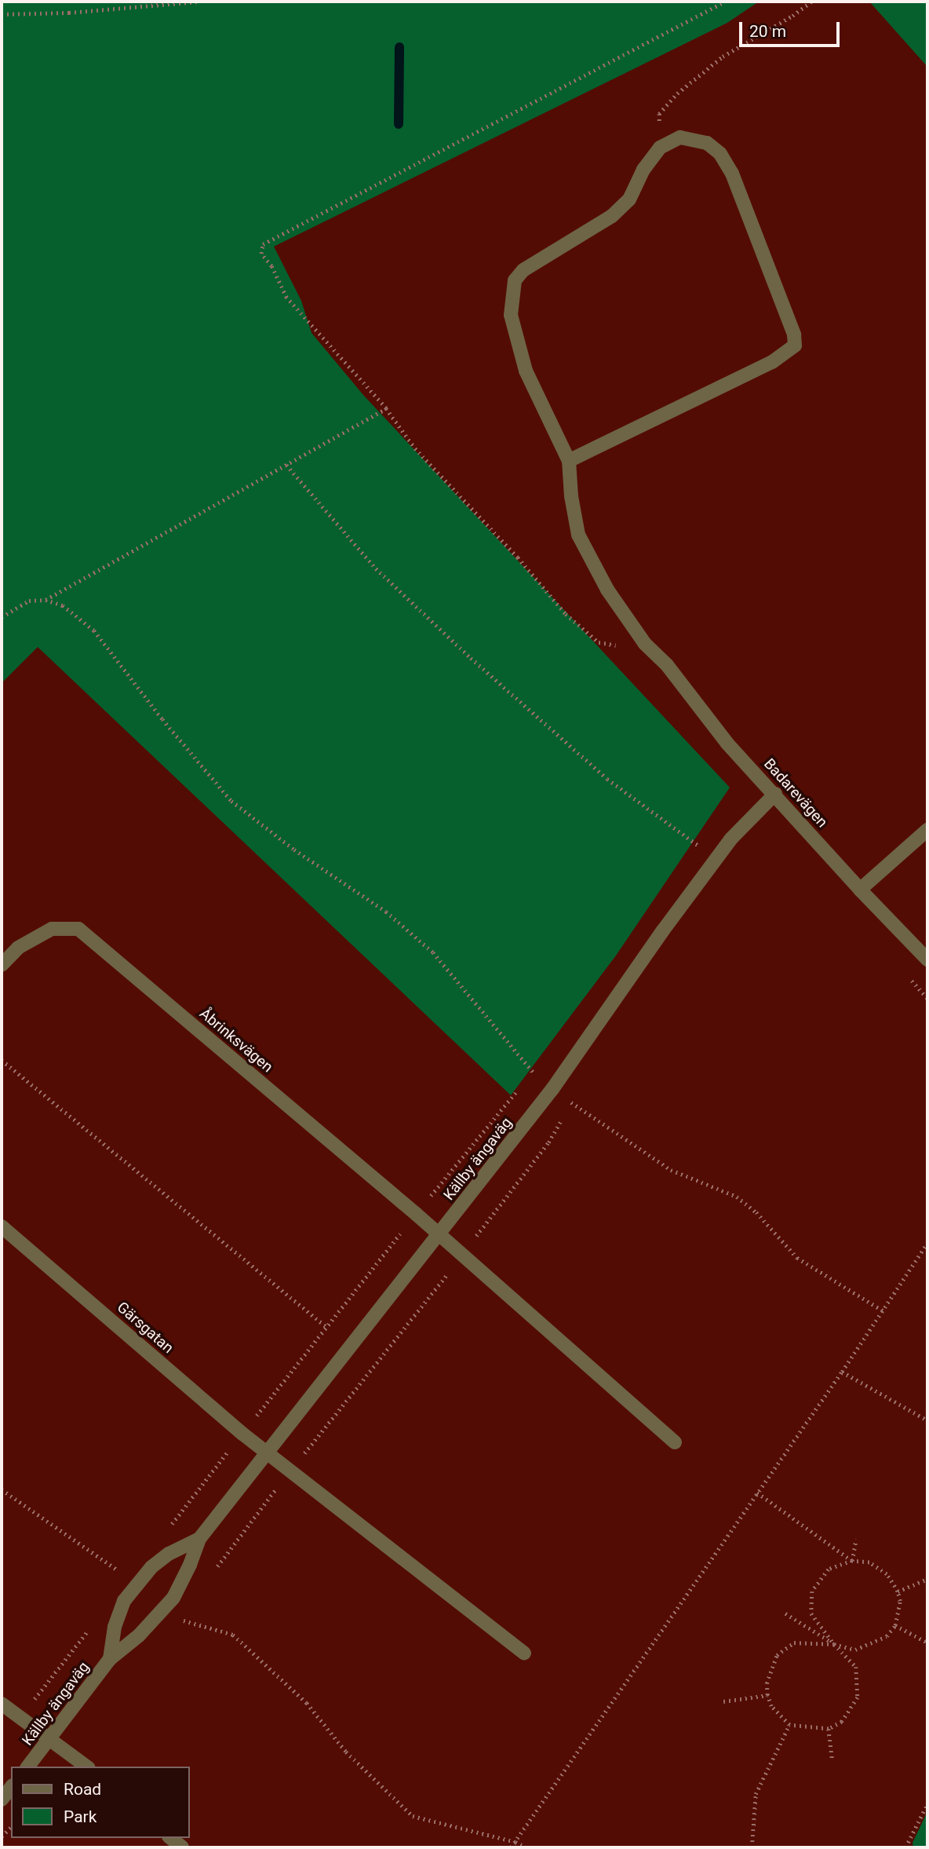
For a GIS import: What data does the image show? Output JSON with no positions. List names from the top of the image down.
{
  "streets": {
    "street": [
      "Badarevägen",
      "Åbrinksvägen",
      "Källby ängaväg",
      "Gärsgatan"
    ]
  },
  "crossings": [
    ["Badarevägen", "Källby ängaväg"],
    ["Åbrinksvägen", "Källby ängaväg"],
    ["Källby ängaväg", "Gärsgatan"]
  ],
  "legend": ["Road", "Park"],
  "scale_bar": "20 m"
}
